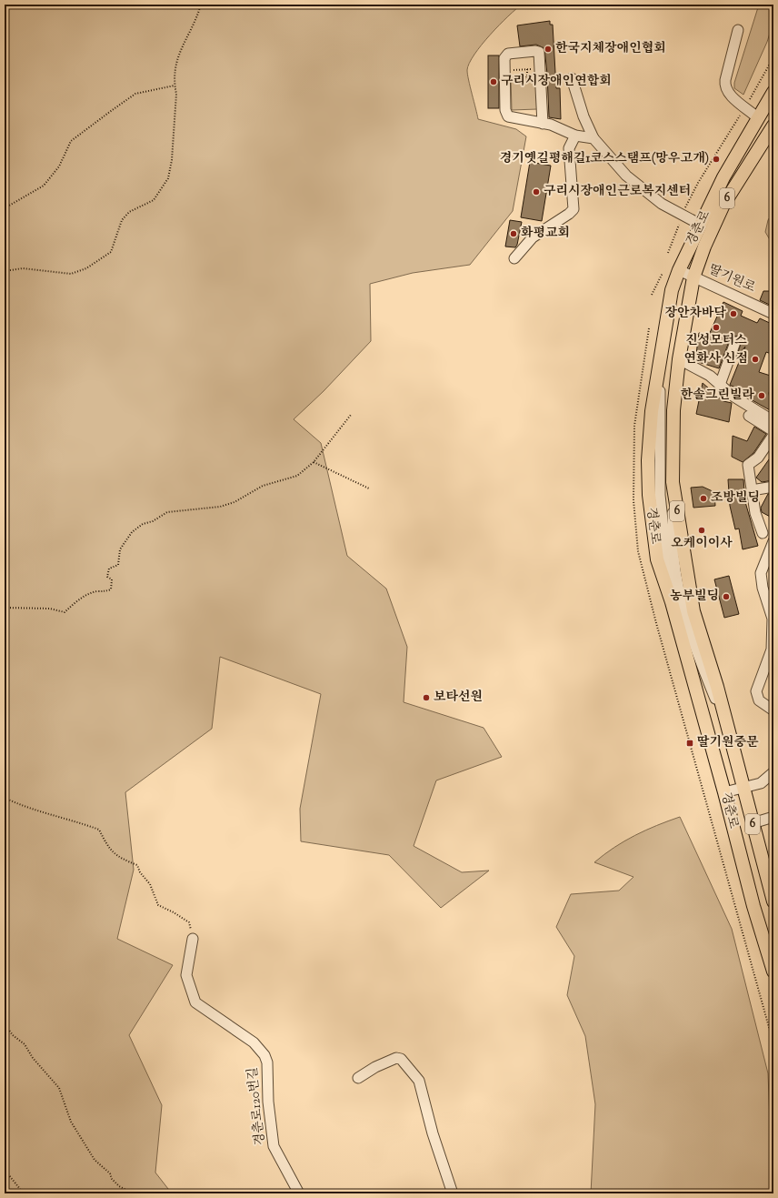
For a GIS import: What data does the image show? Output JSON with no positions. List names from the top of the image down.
{
  "streets": {
    "main road": ["6", "경춘로"],
    "street": ["딸기원로", "경춘로120번길"]
  },
  "crossings": [
    ["경춘로", "딸기원로"]
  ],
  "places": {
    "other": [
      "한국지체장애인협회",
      "구리시장애인연합회",
      "경기옛길평해길1코스스탬프(망우고개)",
      "구리시장애인근로복지센터",
      "화평교회",
      "장안차바닥",
      "진성모터스",
      "연화사 신점",
      "한솔그린빌라",
      "조방빌딩",
      "오케이이사",
      "농부빌딩",
      "보타선원"
    ],
    "transit": ["딸기원중문"]
  }
}
